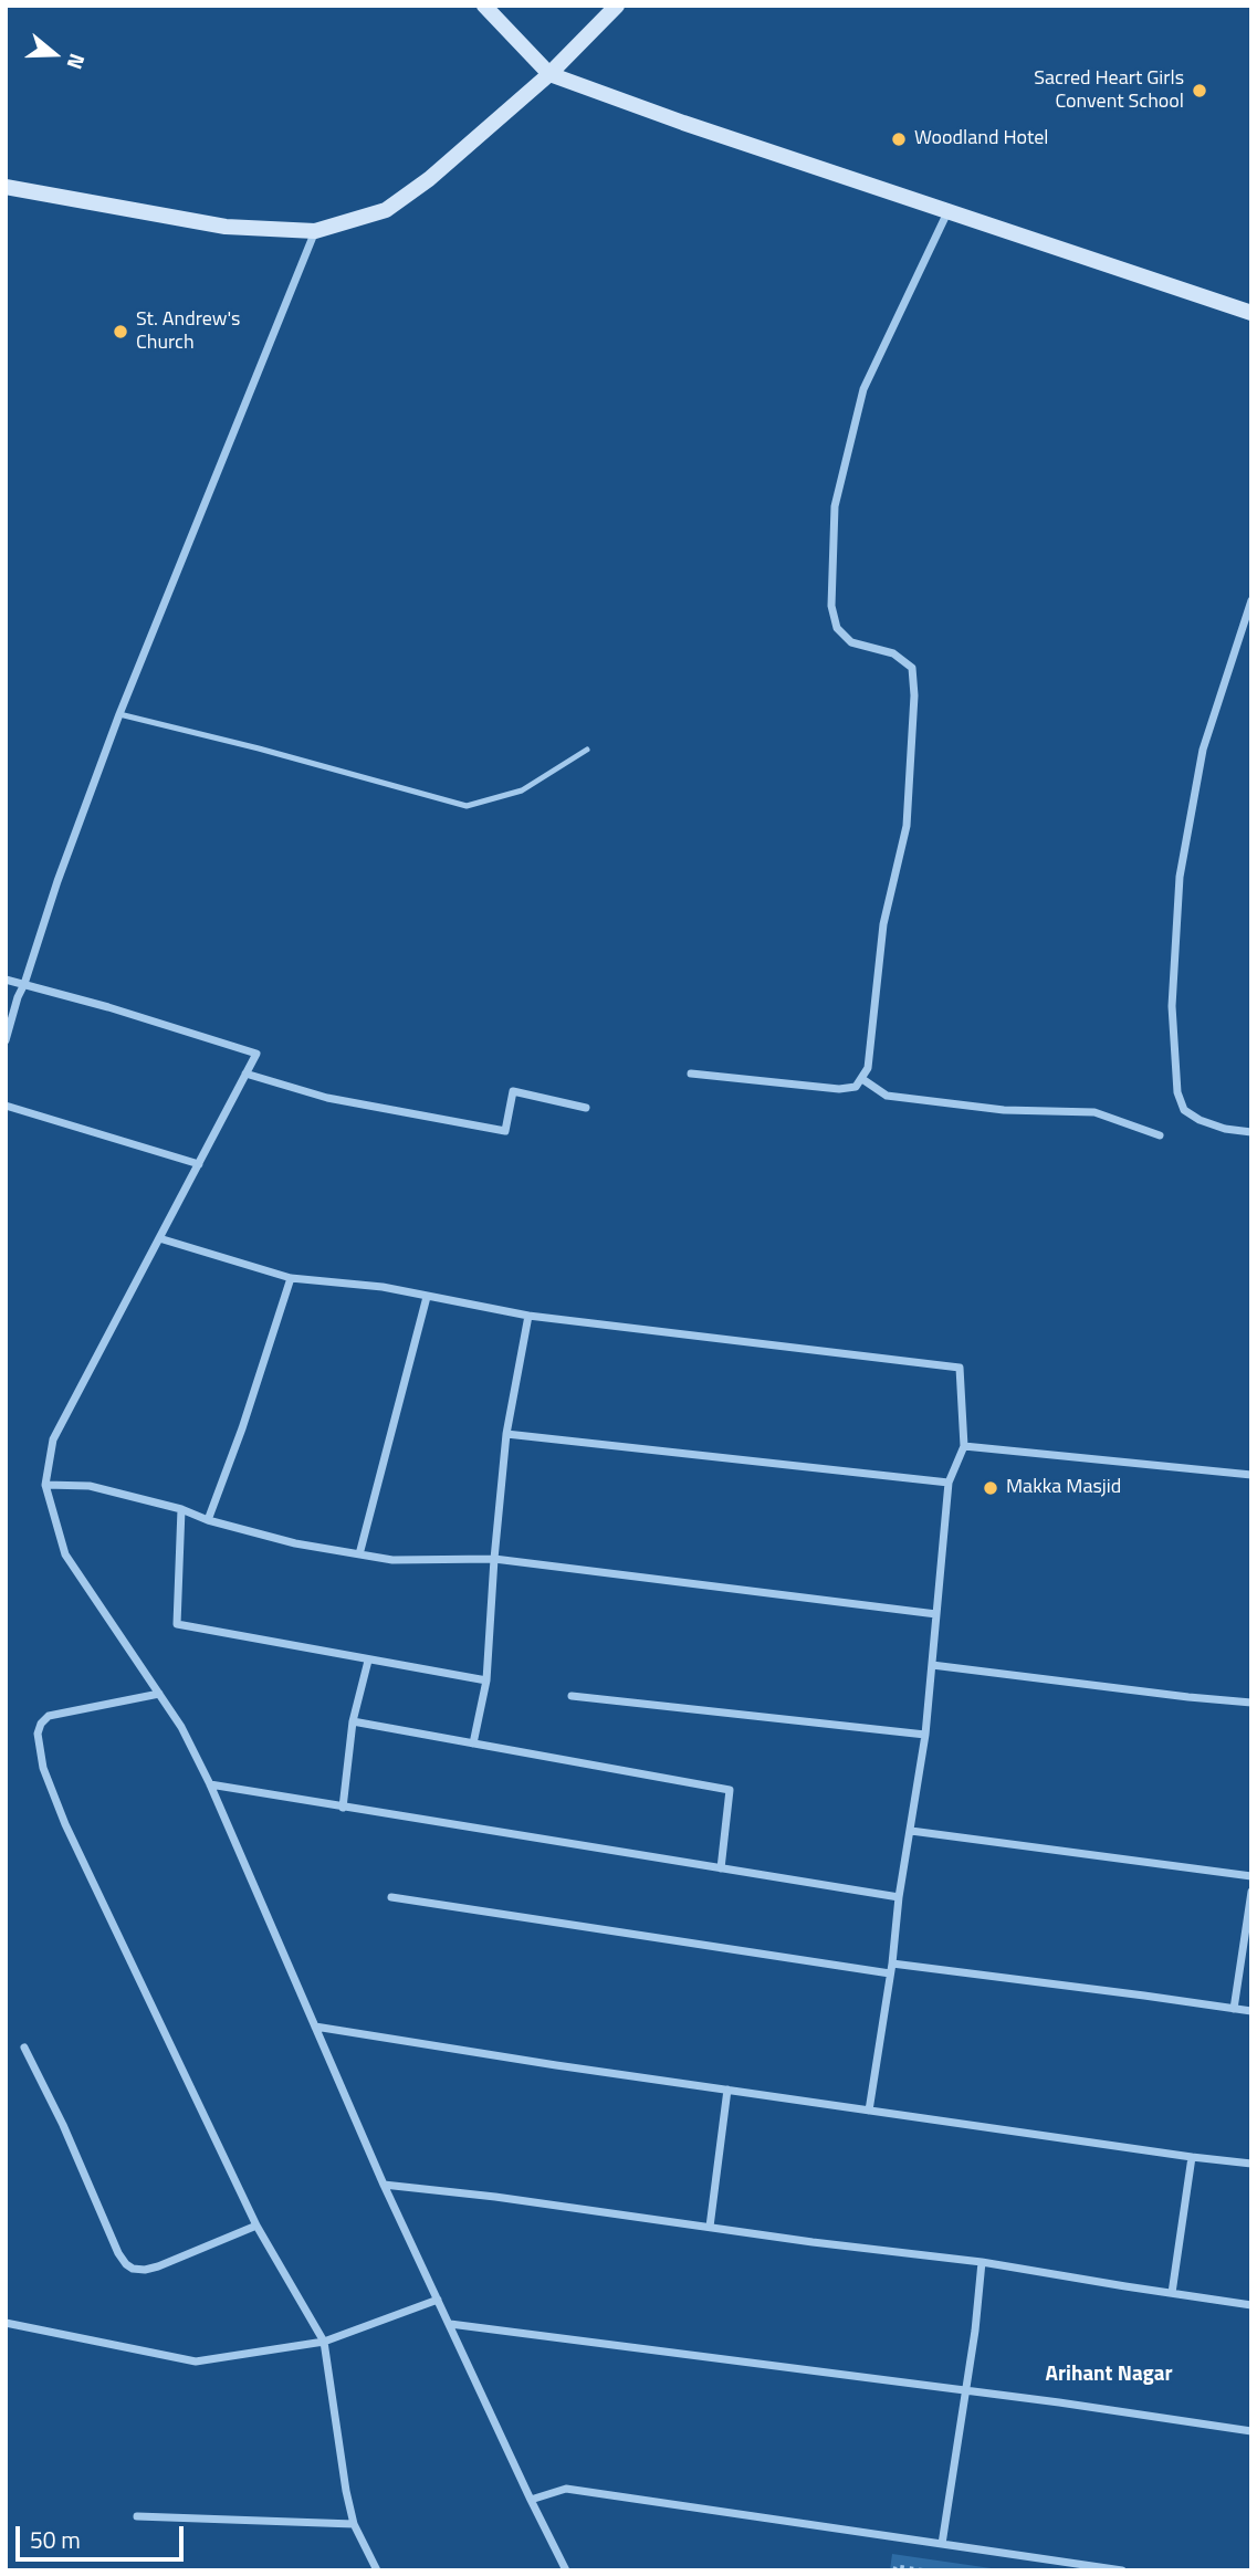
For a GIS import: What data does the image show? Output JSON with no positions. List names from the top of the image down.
{
  "districts": ["Arihant Nagar"],
  "places": [
    "Sacred Heart Girls Convent School",
    "Woodland Hotel",
    "St. Andrew's Church",
    "Makka Masjid"
  ],
  "scale_bar": "50 m",
  "north": "right"
}
